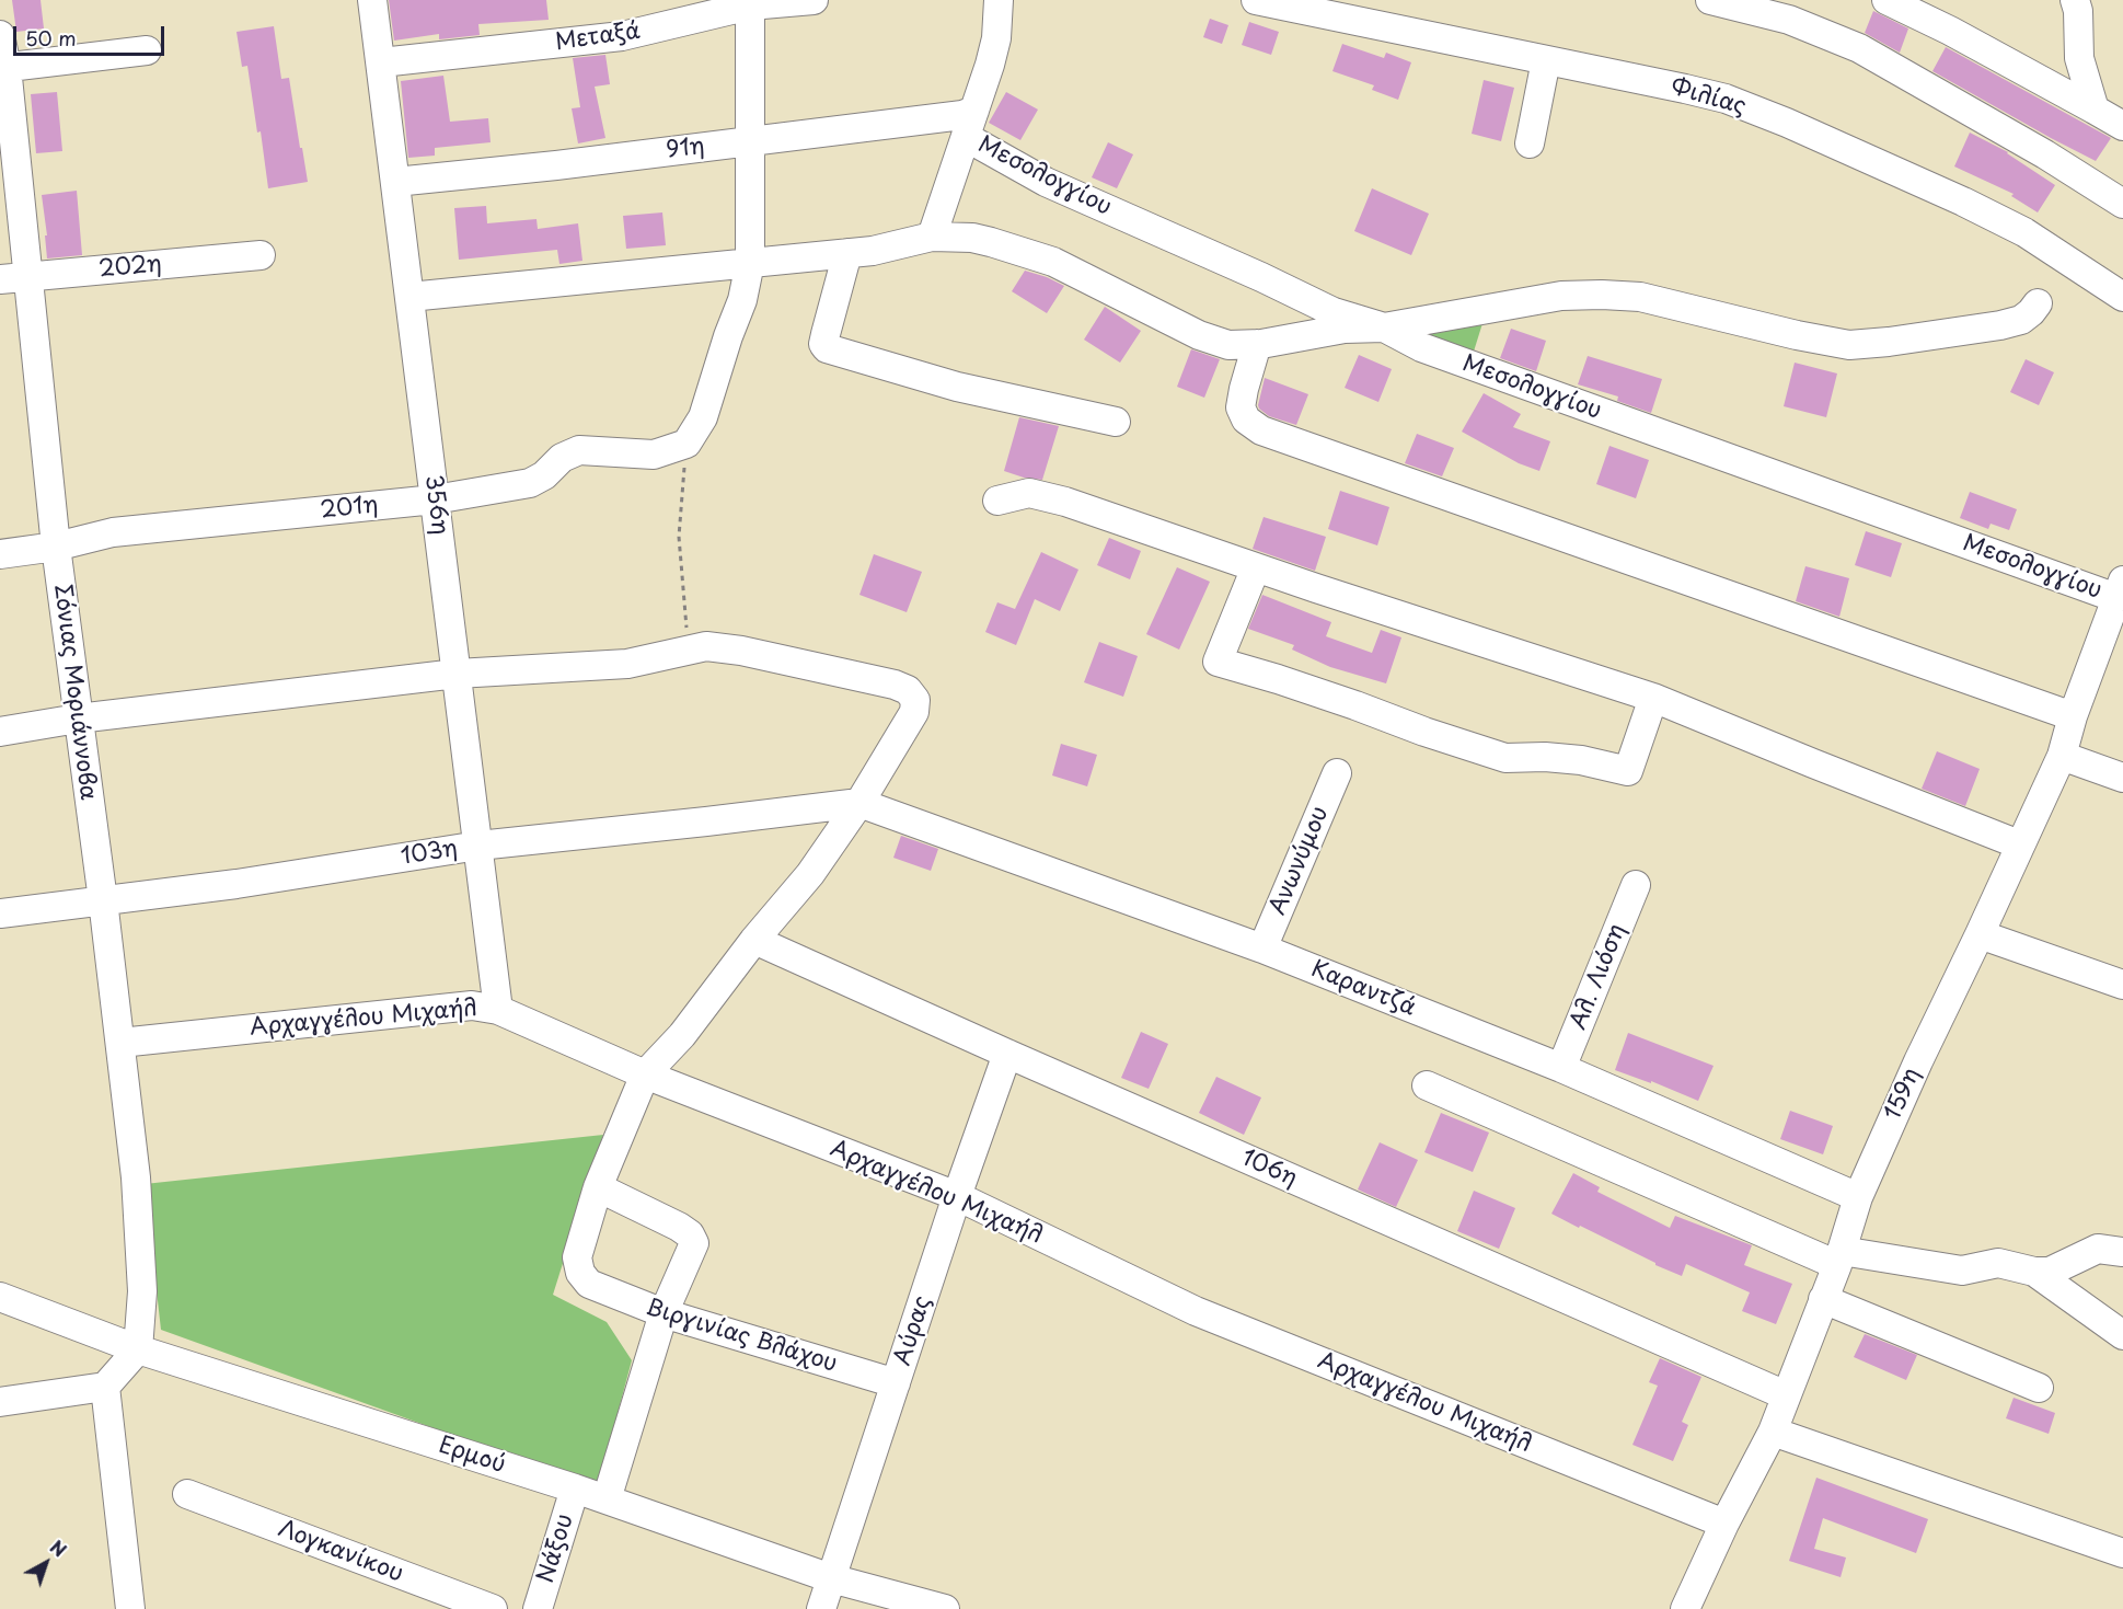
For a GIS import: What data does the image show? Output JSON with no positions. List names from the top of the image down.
{
  "streets": {
    "street": [
      "Μεταξά",
      "Φιλίας",
      "91η",
      "Μεσολογγίου",
      "202η",
      "356η",
      "201η",
      "Σόνιας Μοριάννοβα",
      "103η",
      "Ανωνύμου",
      "Αλ. Λιόση",
      "Καραντζά",
      "Αρχαγγέλου Μιχαήλ",
      "159η",
      "106η",
      "Αύρας",
      "Βιργινίας Βλάχου",
      "Ερμού",
      "Νάξου",
      "Λογκανίκου"
    ]
  },
  "crossings": [
    ["Μεταξά", "356η"],
    ["91η", "Μεσολογγίου"],
    ["91η", "356η"],
    ["Μεσολογγίου", "159η"],
    ["202η", "Σόνιας Μοριάννοβα"],
    ["356η", "201η"],
    ["356η", "103η"],
    ["356η", "Αρχαγγέλου Μιχαήλ"],
    ["201η", "Σόνιας Μοριάννοβα"],
    ["Σόνιας Μοριάννοβα", "103η"],
    ["Σόνιας Μοριάννοβα", "Αρχαγγέλου Μιχαήλ"],
    ["Σόνιας Μοριάννοβα", "Ερμού"],
    ["103η", "Καραντζά"],
    ["Ανωνύμου", "Καραντζά"],
    ["Αλ. Λιόση", "Καραντζά"],
    ["Καραντζά", "159η"],
    ["Αρχαγγέλου Μιχαήλ", "159η"],
    ["Αρχαγγέλου Μιχαήλ", "Αύρας"],
    ["159η", "106η"],
    ["106η", "Αύρας"],
    ["Αύρας", "Βιργινίας Βλάχου"],
    ["Αύρας", "Ερμού"],
    ["Ερμού", "Νάξου"]
  ],
  "scale_bar": "50 m",
  "north": "top right"
}
